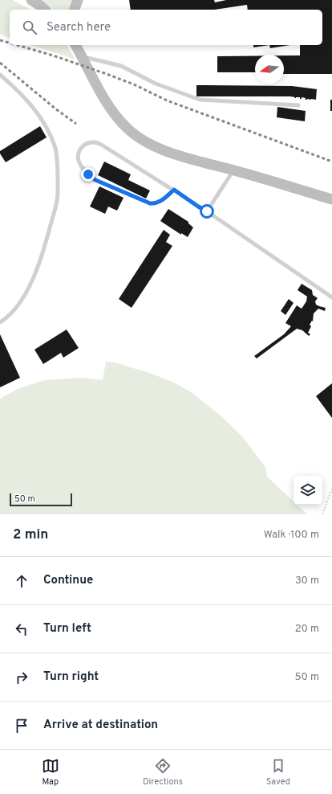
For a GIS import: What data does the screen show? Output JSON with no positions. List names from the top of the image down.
{
  "scale_bar": "50 m",
  "north": "left",
  "page": {
    "search": "Search here",
    "scale": "50 m",
    "heading": ["2 min", "Walk · 100 m"],
    "list": [
      ["Continue", "30 m"],
      ["Turn left", "20 m"],
      ["Turn right", "50 m"],
      "Arrive at destination"
    ],
    "nav": ["Map", "Directions", "Saved"]
  }
}
